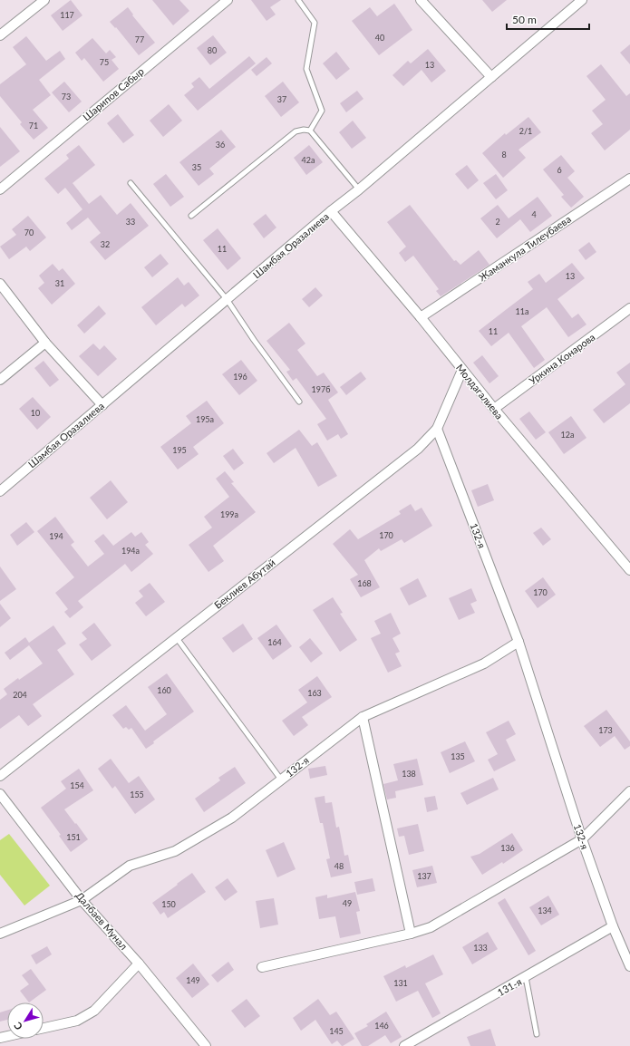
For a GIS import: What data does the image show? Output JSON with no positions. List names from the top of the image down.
{
  "streets": {
    "street": [
      "Шарипов Сабыр",
      "Шамбая Оразалиева",
      "Жаманкула Тилеубаева",
      "Уркина Конарова",
      "Молдагалиева",
      "132-я",
      "Беклиев Абутай",
      "Далбаев Мунал",
      "131-я"
    ]
  },
  "crossings": [
    ["Шамбая Оразалиева", "Молдагалиева"],
    ["Жаманкула Тилеубаева", "Молдагалиева"],
    ["Уркина Конарова", "Молдагалиева"],
    ["Молдагалиева", "Беклиев Абутай"],
    ["132-я", "Беклиев Абутай"],
    ["132-я", "Далбаев Мунал"],
    ["132-я", "131-я"]
  ],
  "house_numbers": [
    "117",
    "40",
    "77",
    "80",
    "75",
    "13",
    "73",
    "37",
    "71",
    "2/1",
    "36",
    "8",
    "42а",
    "35",
    "6",
    "4",
    "33",
    "2",
    "70",
    "32",
    "11",
    "13",
    "31",
    "11а",
    "11",
    "196",
    "197б",
    "10",
    "195а",
    "12а",
    "195",
    "199а",
    "170",
    "194",
    "194а",
    "168",
    "170",
    "164",
    "160",
    "163",
    "204",
    "173",
    "135",
    "138",
    "154",
    "155",
    "151",
    "136",
    "48",
    "137",
    "49",
    "150",
    "134",
    "133",
    "149",
    "131",
    "146",
    "145"
  ],
  "scale_bar": "50 m",
  "north": "bottom left"
}
